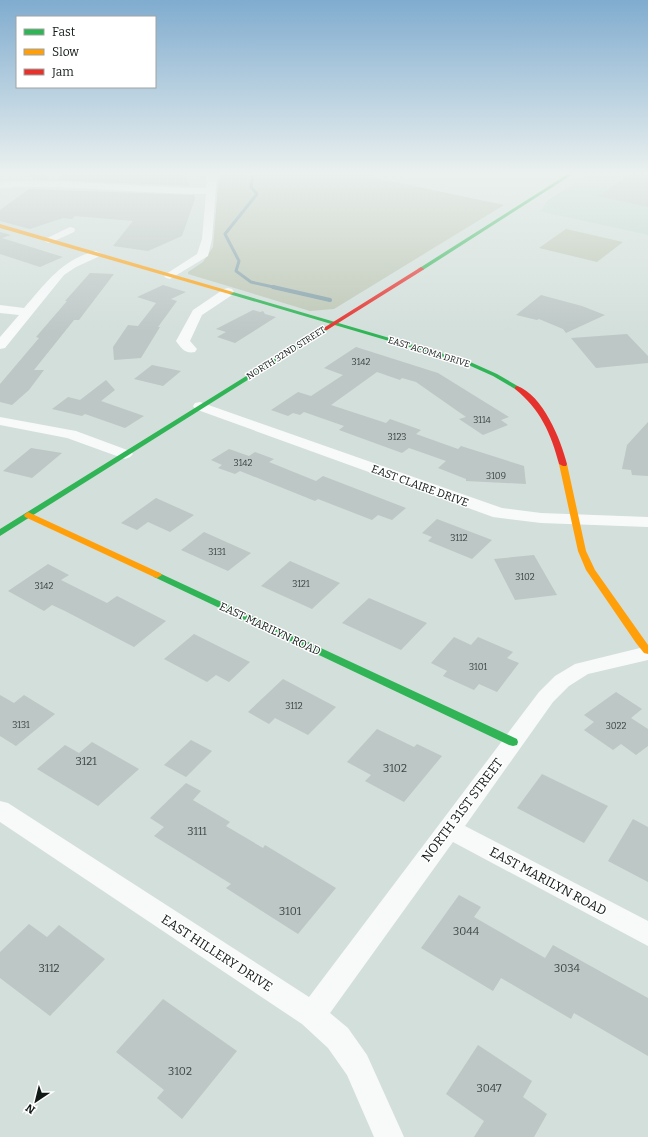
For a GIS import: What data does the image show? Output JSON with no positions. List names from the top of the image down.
{
  "streets": {
    "street": [
      "EAST ACOMA DRIVE",
      "NORTH 32ND STREET",
      "EAST CLAIRE DRIVE",
      "EAST MARILYN ROAD",
      "NORTH 31ST STREET",
      "EAST HILLERY DRIVE"
    ]
  },
  "crossings": [
    ["EAST ACOMA DRIVE", "NORTH 32ND STREET"],
    ["EAST ACOMA DRIVE", "EAST CLAIRE DRIVE"],
    ["EAST ACOMA DRIVE", "NORTH 31ST STREET"],
    ["NORTH 32ND STREET", "EAST CLAIRE DRIVE"],
    ["NORTH 32ND STREET", "EAST MARILYN ROAD"],
    ["EAST MARILYN ROAD", "NORTH 31ST STREET"],
    ["NORTH 31ST STREET", "EAST HILLERY DRIVE"]
  ],
  "house_numbers": [
    "3142",
    "3114",
    "3123",
    "3142",
    "3109",
    "3112",
    "3131",
    "3102",
    "3121",
    "3142",
    "3101",
    "3112",
    "3131",
    "3022",
    "3121",
    "3102",
    "3111",
    "3101",
    "3044",
    "3112",
    "3034",
    "3102",
    "3047"
  ],
  "legend": ["Fast", "Slow", "Jam"],
  "north": "bottom left"
}
